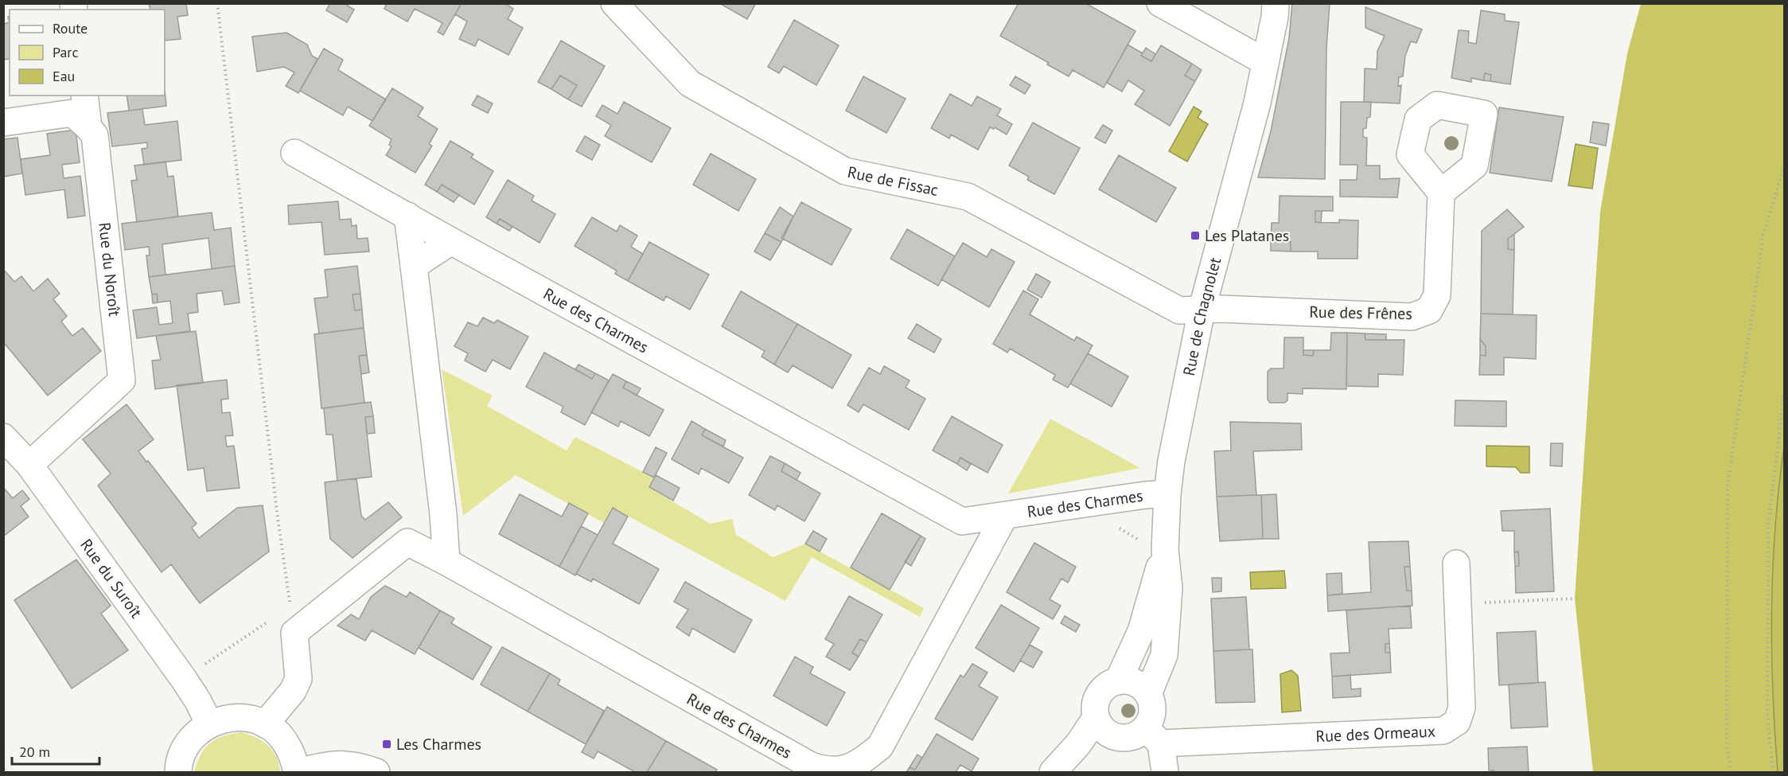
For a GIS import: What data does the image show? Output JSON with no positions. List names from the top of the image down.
{
  "streets": {
    "street": [
      "Rue de Fissac",
      "Rue du Noroît",
      "Rue des Frênes",
      "Rue de Chagnolet",
      "Rue des Charmes",
      "Rue du Suroît",
      "Rue des Ormeaux"
    ]
  },
  "crossings": [
    ["Rue de Fissac", "Rue des Frênes"],
    ["Rue de Fissac", "Rue de Chagnolet"],
    ["Rue du Noroît", "Rue du Suroît"],
    ["Rue des Frênes", "Rue de Chagnolet"],
    ["Rue de Chagnolet", "Rue des Charmes"],
    ["Rue de Chagnolet", "Rue des Ormeaux"]
  ],
  "places": {
    "transit": ["Les Platanes", "Les Charmes"]
  },
  "legend": ["Route", "Parc", "Eau"],
  "scale_bar": "20 m"
}
